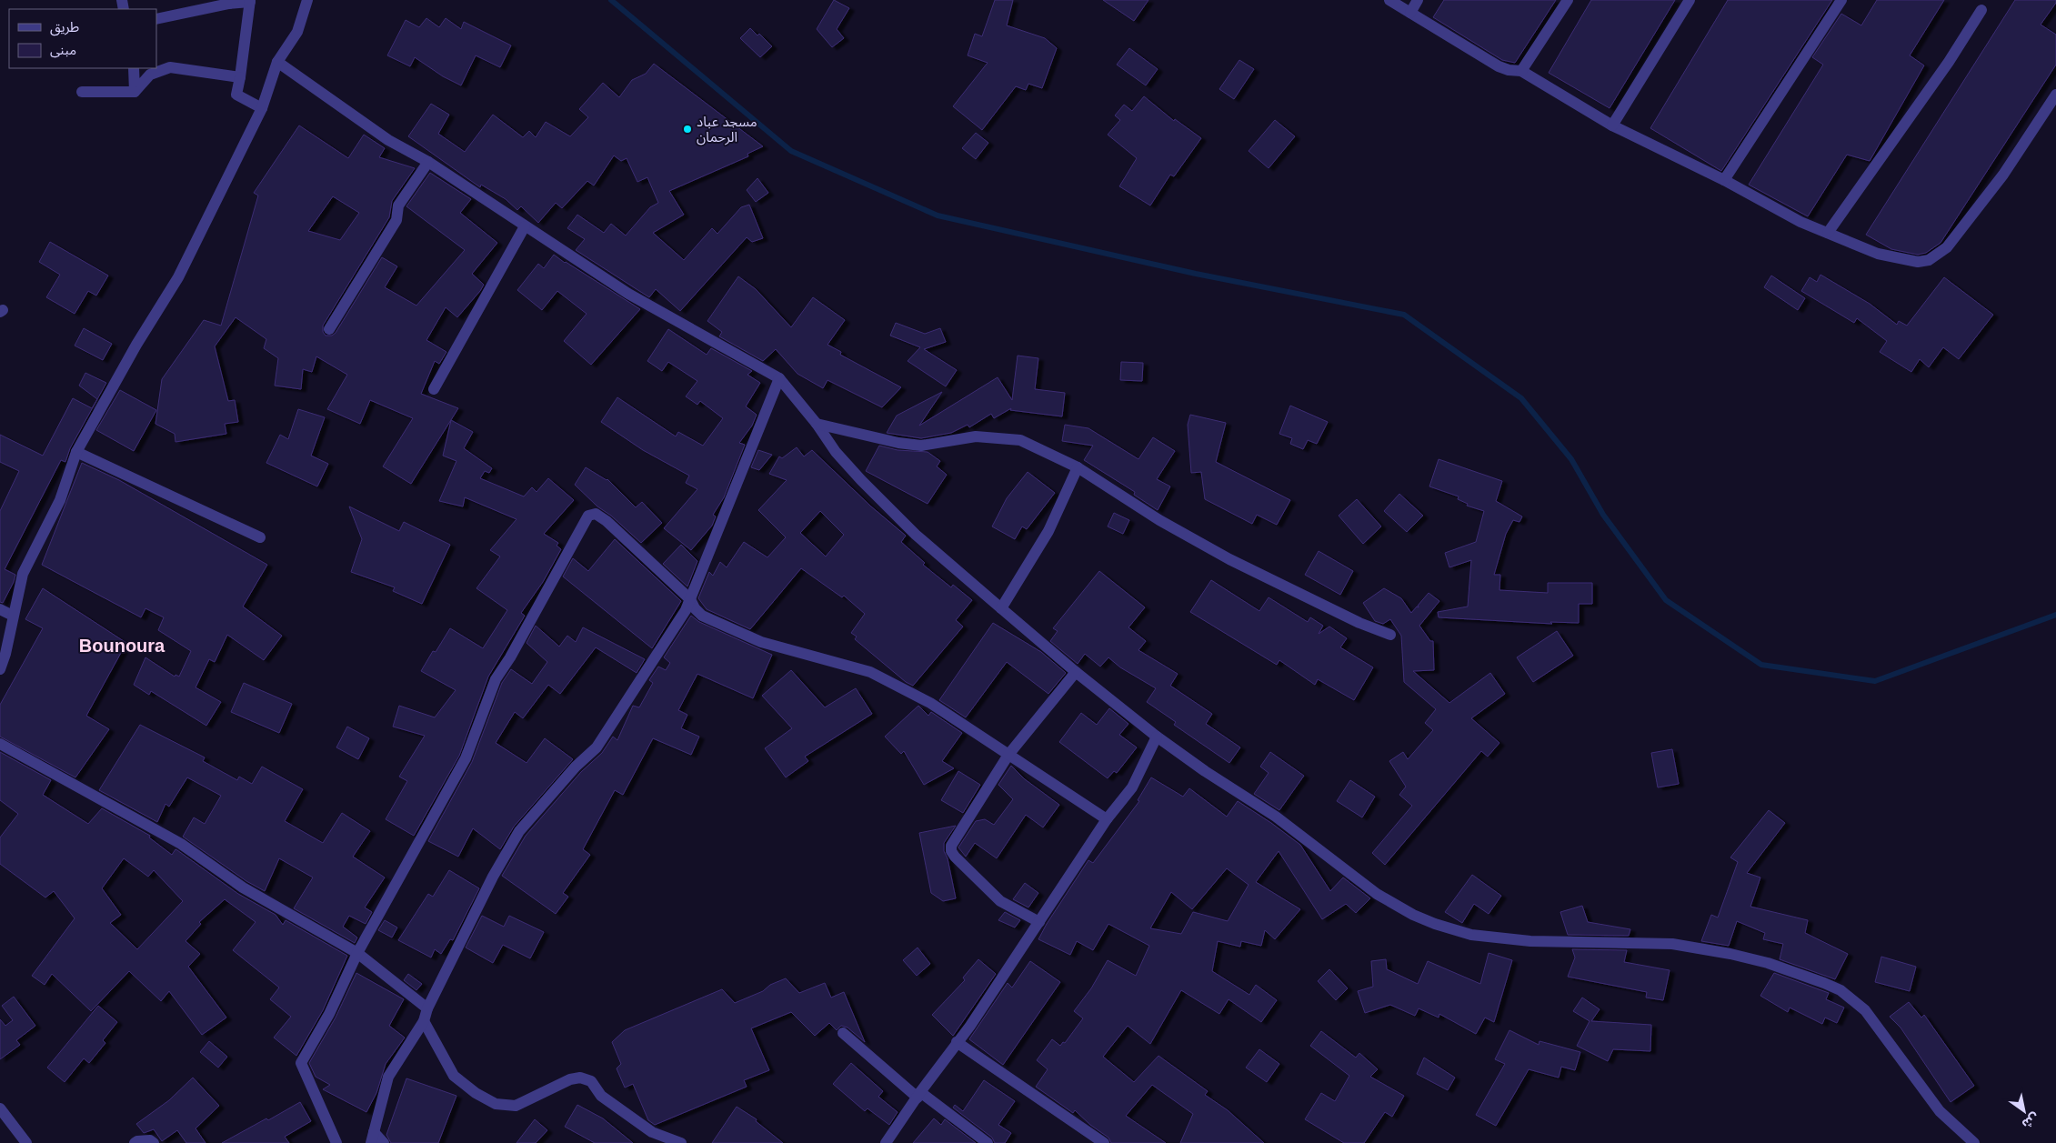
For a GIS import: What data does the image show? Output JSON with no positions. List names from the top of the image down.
{
  "districts": ["Bounoura"],
  "places": ["مسجد عباد الرحمان"],
  "legend": ["طريق", "مبنى"],
  "north": "bottom right"
}
